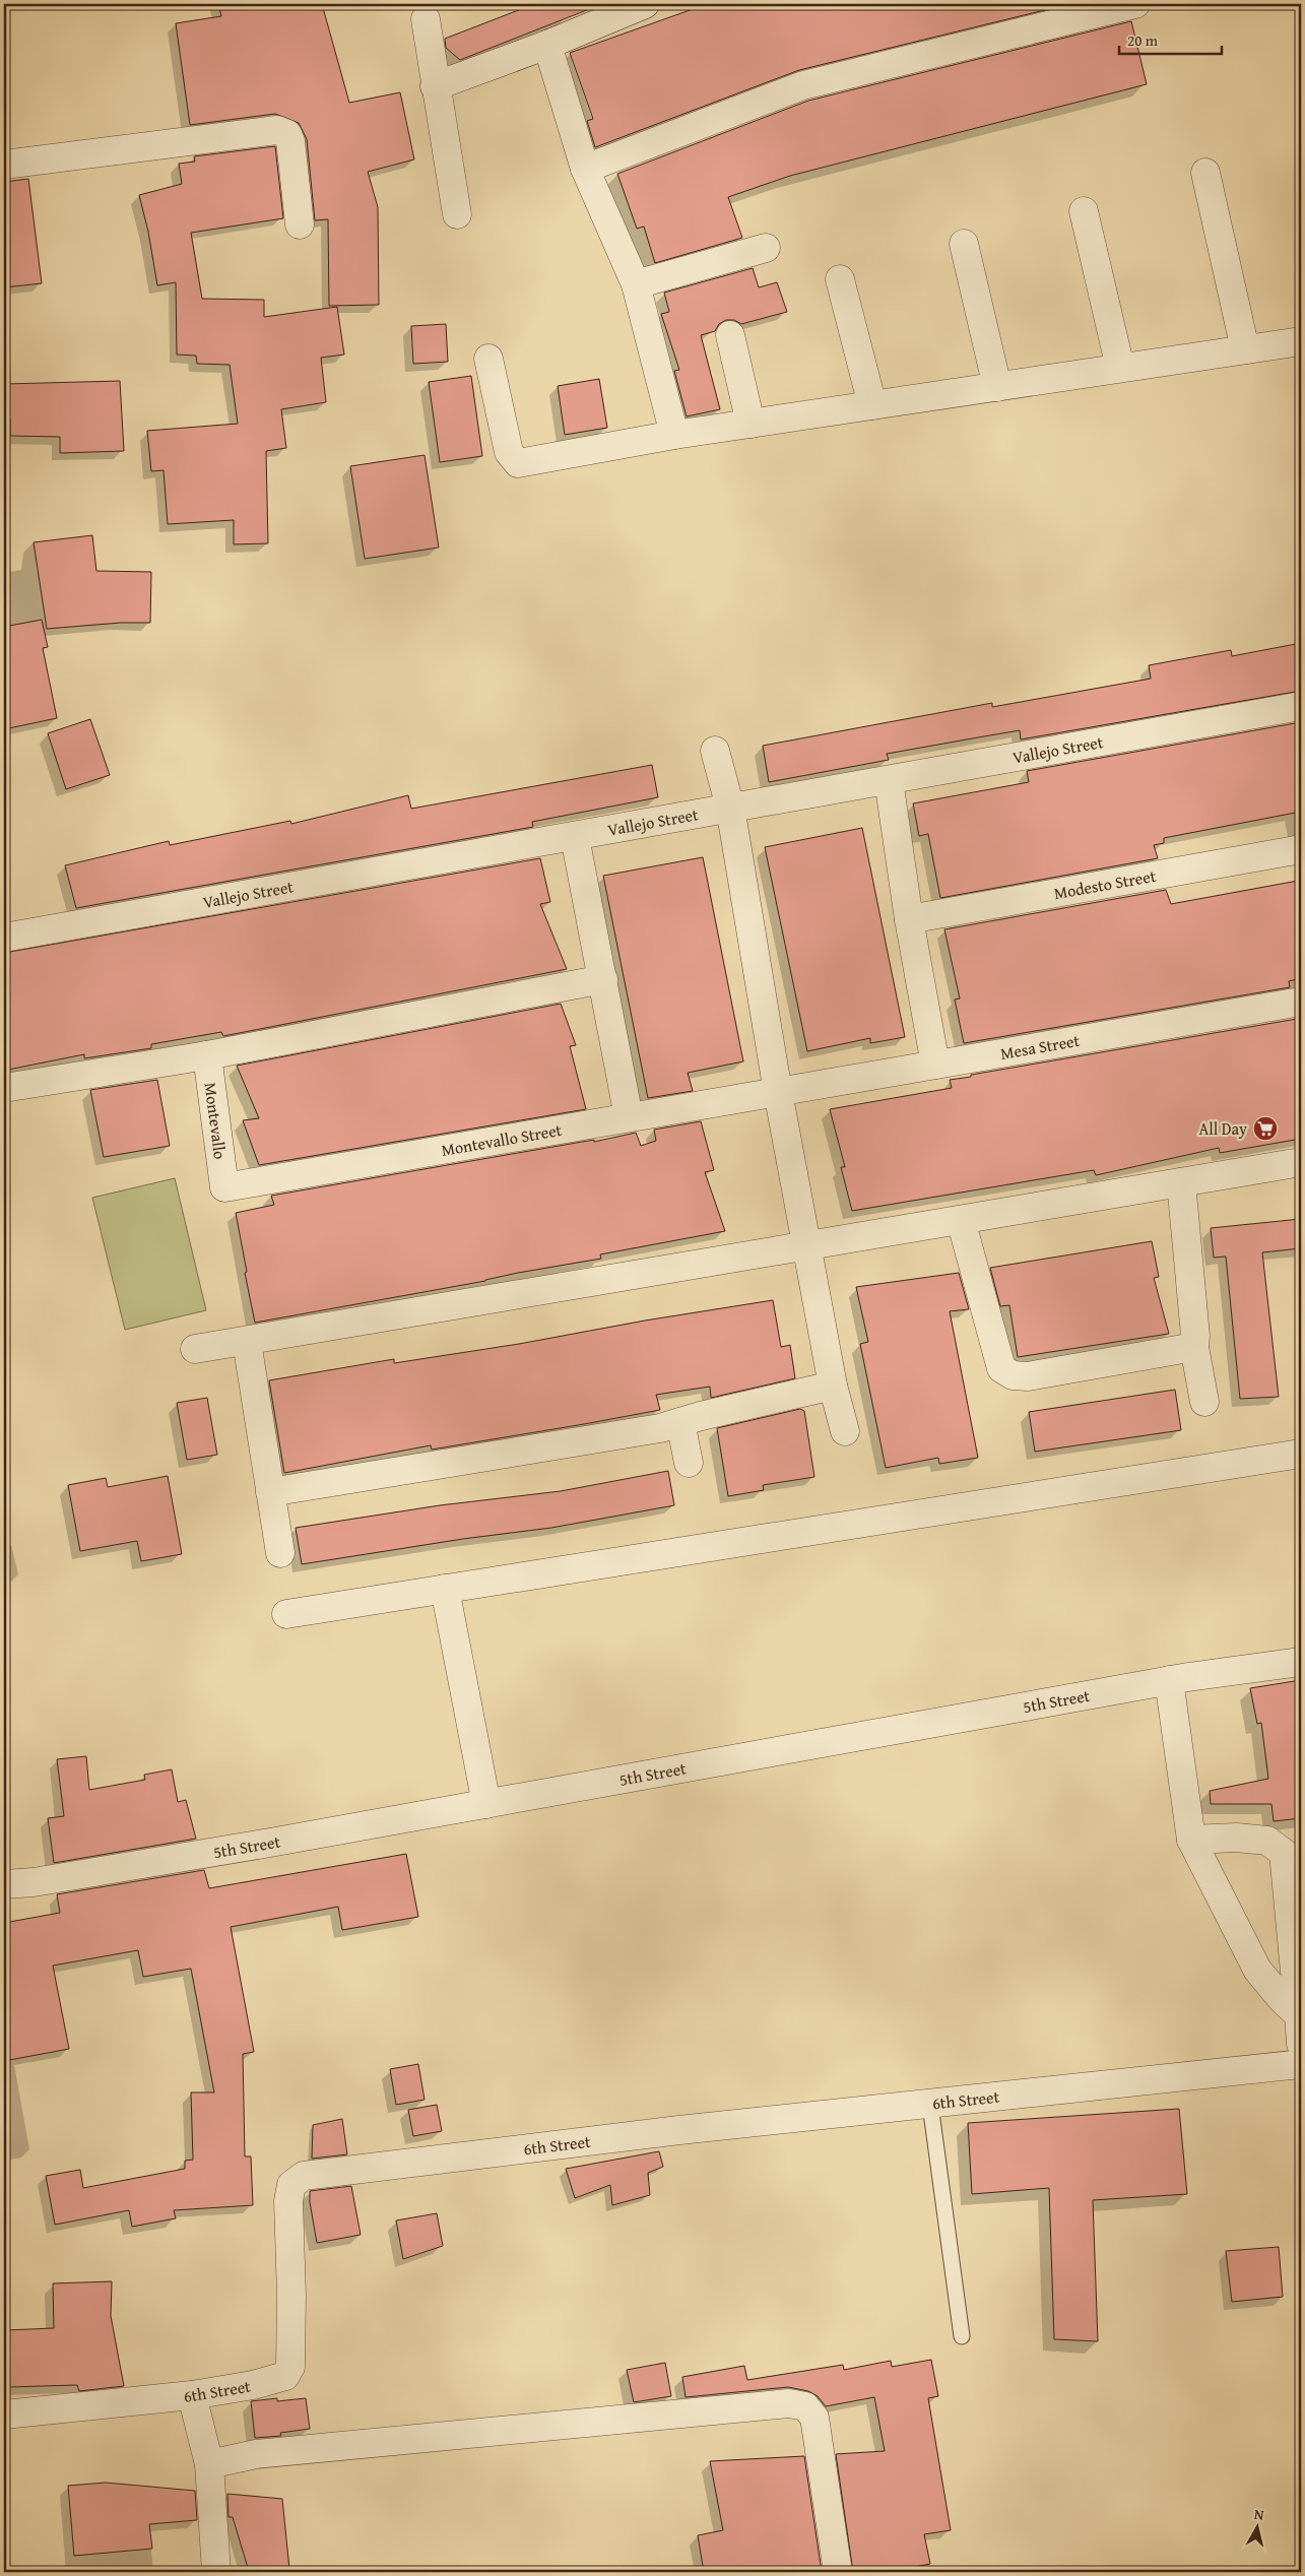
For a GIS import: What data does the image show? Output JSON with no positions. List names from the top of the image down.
{
  "streets": {
    "street": [
      "Vallejo Street",
      "Modesto Street",
      "Mesa Street",
      "Montevallo",
      "Montevallo Street",
      "5th Street",
      "6th Street"
    ]
  },
  "crossings": [
    ["Mesa Street", "Montevallo Street"],
    ["Montevallo", "Montevallo Street"]
  ],
  "places": {
    "supermarket": ["All Day"]
  },
  "scale_bar": "20 m",
  "north": "top"
}
